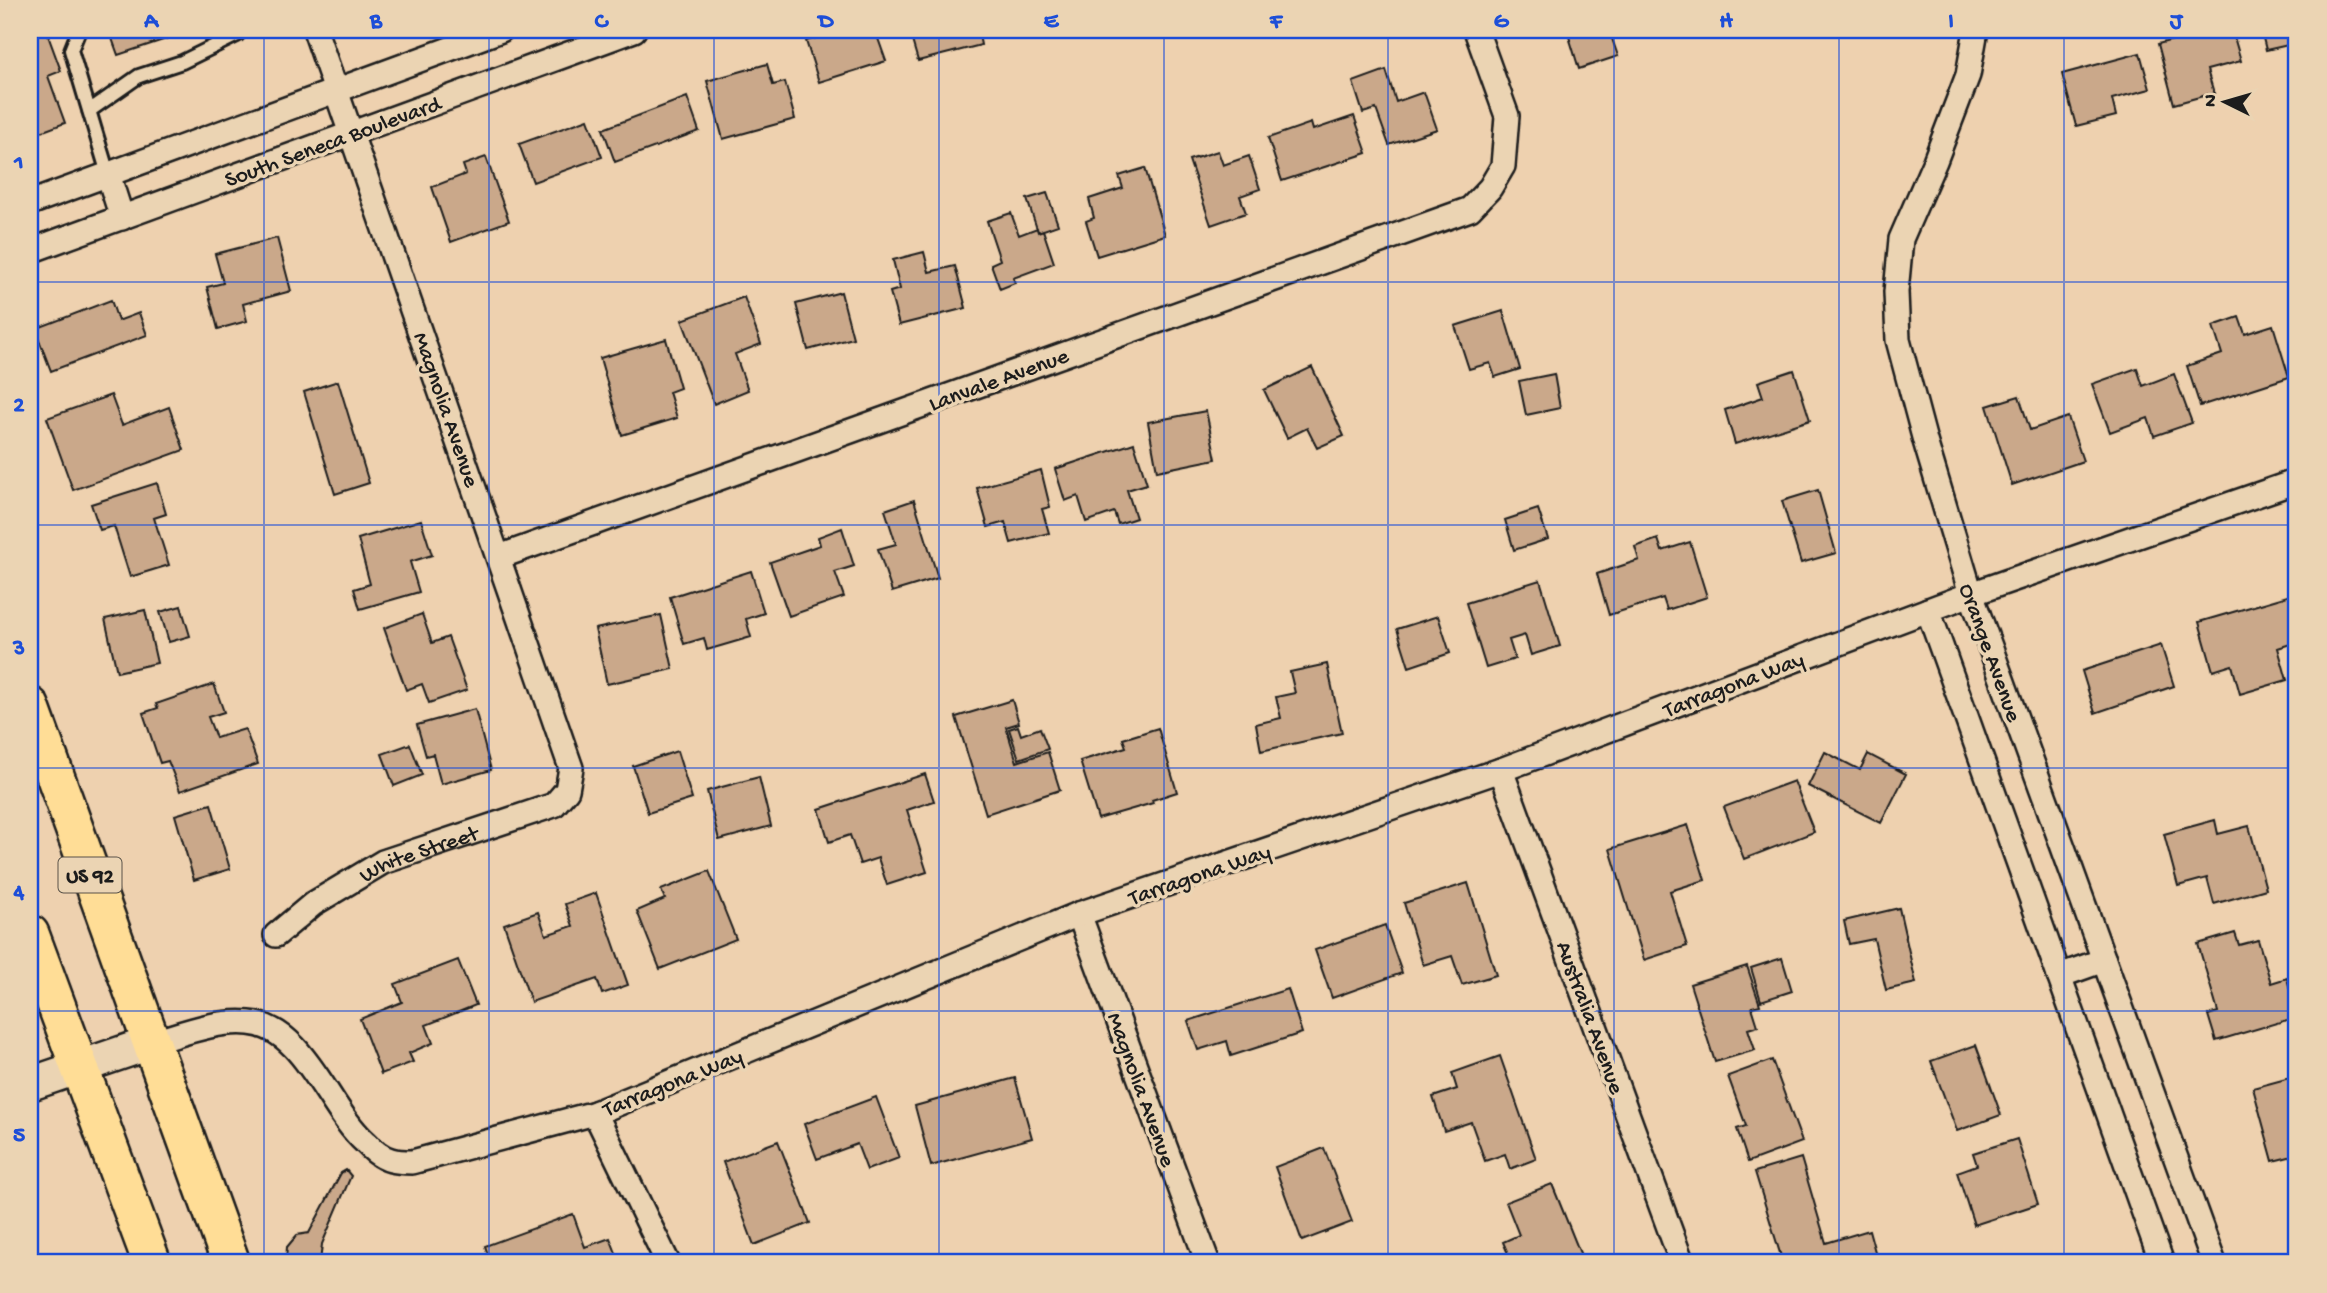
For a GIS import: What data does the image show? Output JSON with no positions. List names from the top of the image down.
{
  "streets": {
    "main road": ["US 92"],
    "street": [
      "South Seneca Boulevard",
      "Lanvale Avenue",
      "Magnolia Avenue",
      "Orange Avenue",
      "Tarragona Way",
      "White Street",
      "Australia Avenue"
    ]
  },
  "crossings": [
    ["South Seneca Boulevard", "Magnolia Avenue"],
    ["Lanvale Avenue", "Magnolia Avenue"],
    ["Magnolia Avenue", "Tarragona Way"],
    ["Magnolia Avenue", "White Street"],
    ["Orange Avenue", "Tarragona Way"],
    ["Tarragona Way", "US 92"],
    ["Tarragona Way", "Australia Avenue"]
  ],
  "north": "left",
  "grid": {
    "columns": [
      "A",
      "B",
      "C",
      "D",
      "E",
      "F",
      "G",
      "H",
      "I",
      "J"
    ],
    "rows": [
      "1",
      "2",
      "3",
      "4",
      "5"
    ]
  }
}
